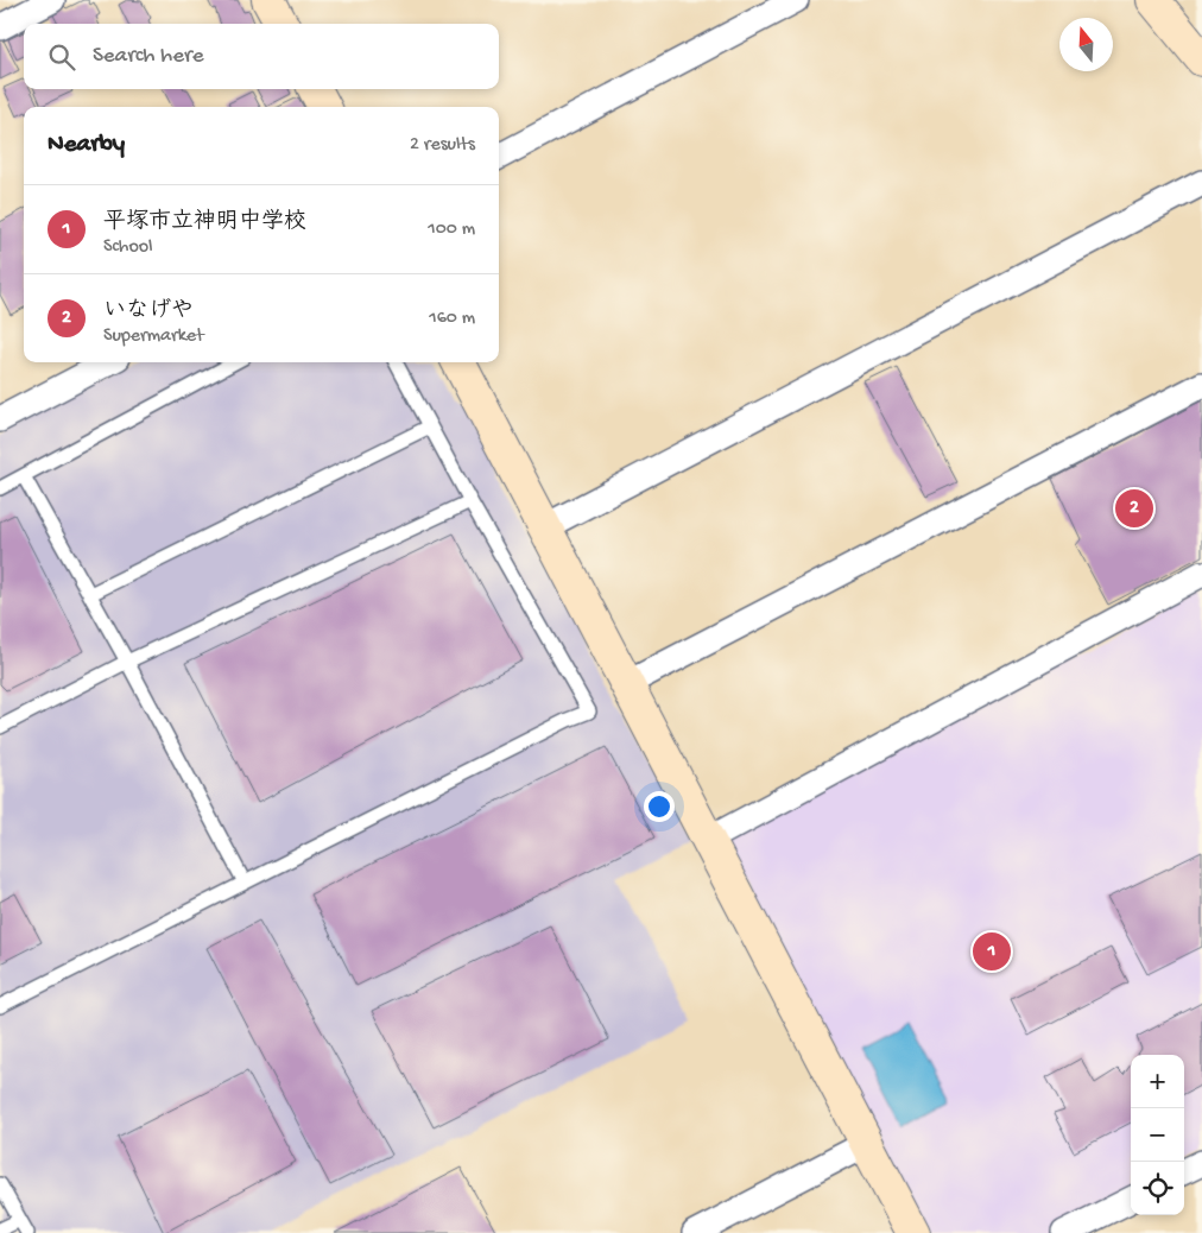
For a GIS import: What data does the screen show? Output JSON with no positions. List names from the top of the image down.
{
  "north": "top",
  "page": {
    "search": "Search here",
    "heading": ["Nearby", "2 results"],
    "list": [
      {
        "mark": "1",
        "name": "平塚市立神明中学校",
        "note": "School",
        "value": "100 m"
      },
      {
        "mark": "2",
        "name": "いなげや",
        "note": "Supermarket",
        "value": "160 m"
      }
    ],
    "pins": ["2", "1"],
    "map_buttons": ["+", "−"]
  }
}
